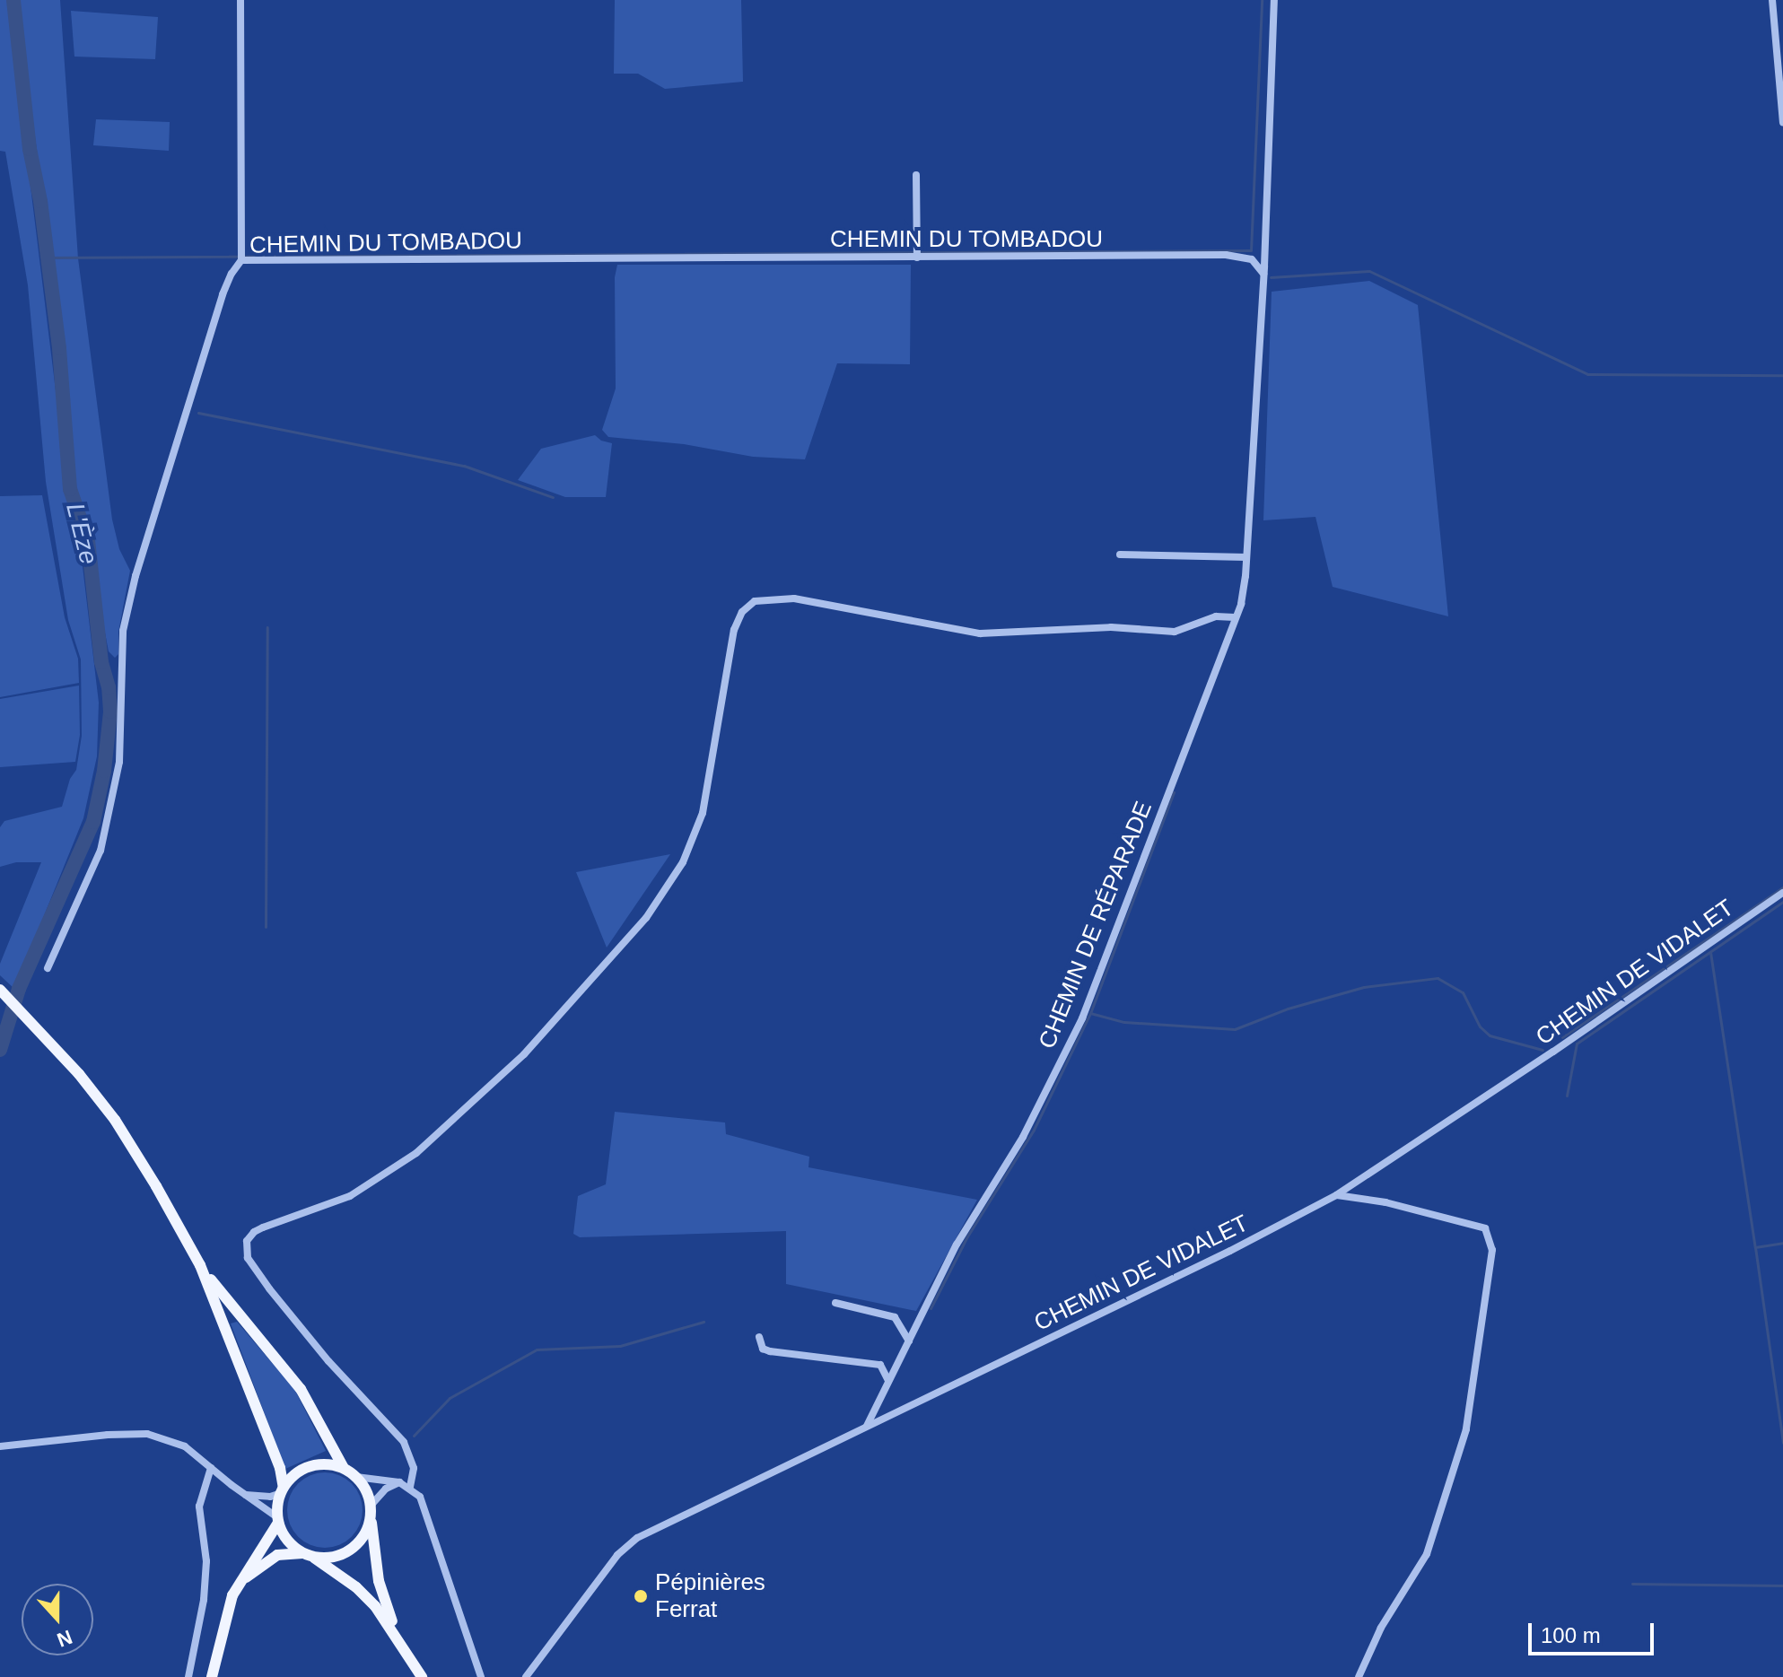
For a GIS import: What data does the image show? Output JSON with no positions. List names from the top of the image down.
{
  "streets": {
    "street": ["CHEMIN DU TOMBADOU", "CHEMIN DE RÉPARADE", "CHEMIN DE VIDALET"]
  },
  "crossings": [
    ["CHEMIN DU TOMBADOU", "CHEMIN DE RÉPARADE"],
    ["CHEMIN DE RÉPARADE", "CHEMIN DE VIDALET"]
  ],
  "water": ["L'Èze"],
  "places": ["Pépinières Ferrat"],
  "scale_bar": "100 m",
  "north": "bottom"
}
